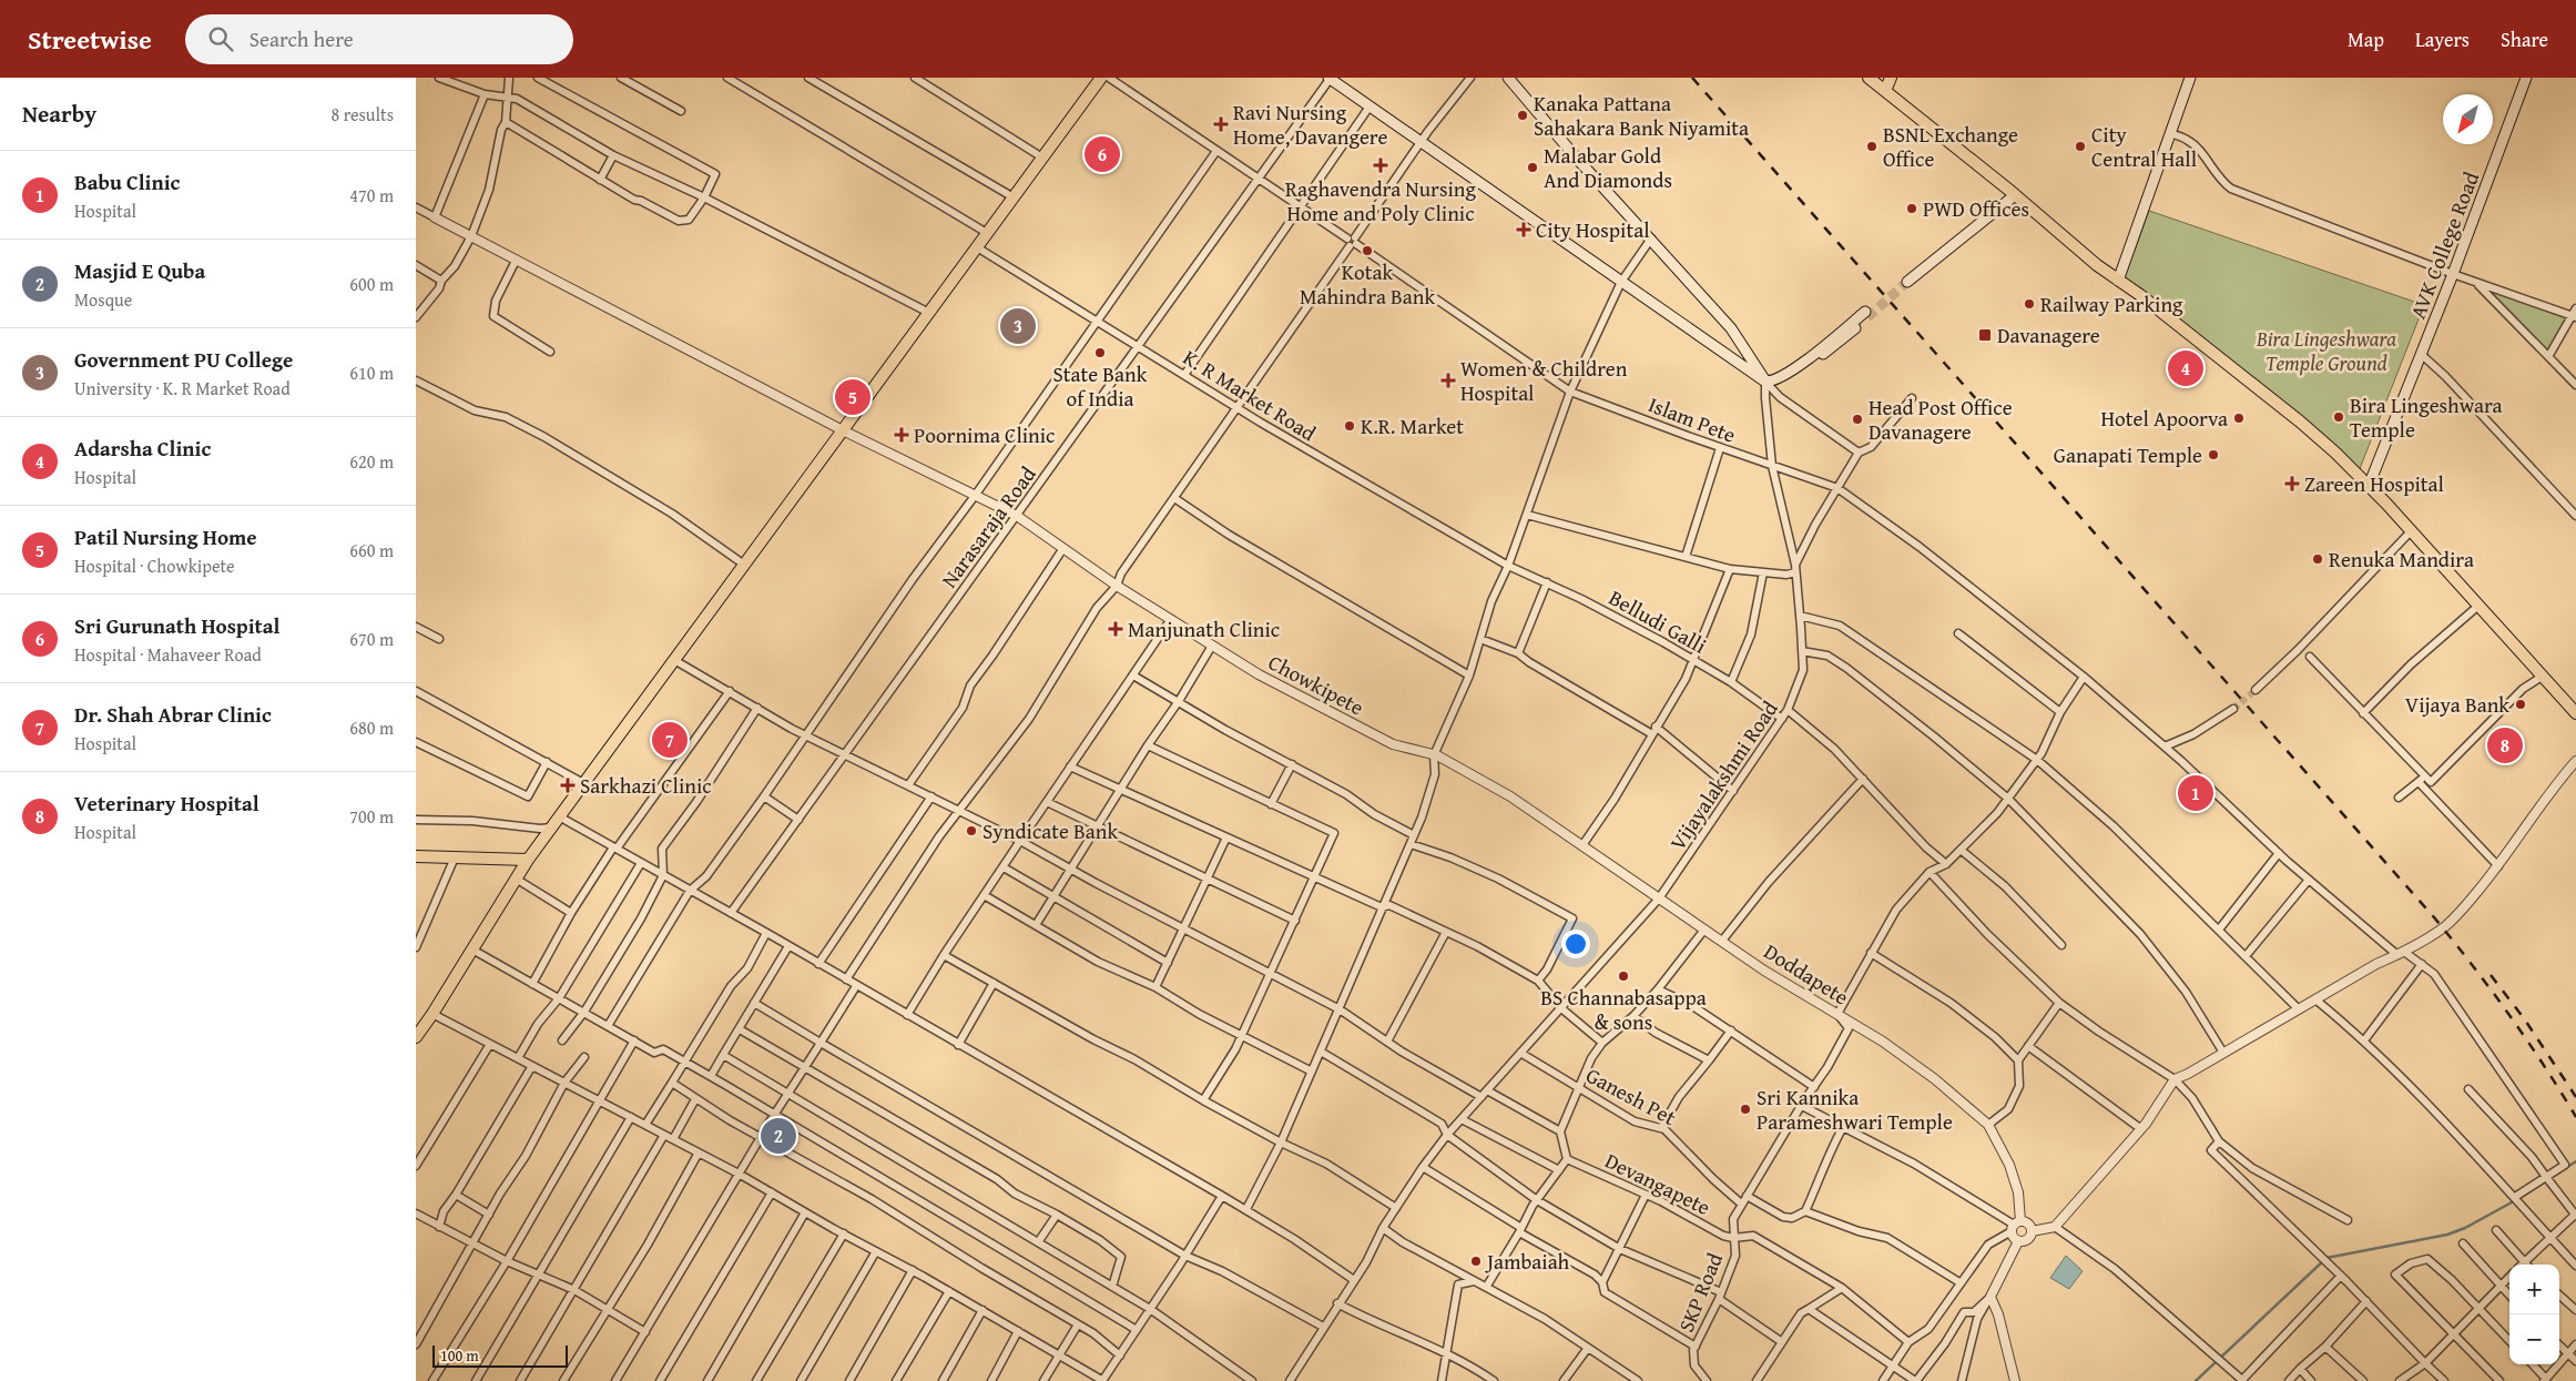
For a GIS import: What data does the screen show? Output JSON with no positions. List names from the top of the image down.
{
  "streets": {
    "main road": ["AVK College Road"],
    "street": [
      "K. R Market Road",
      "Islam Pete",
      "Narasaraja Road",
      "Belludi Galli",
      "Chowkipete",
      "Vijayalakshmi Road",
      "Doddapete",
      "Ganesh Pet",
      "Devangapete",
      "SKP Road"
    ]
  },
  "crossings": [
    ["K. R Market Road", "Narasaraja Road"],
    ["K. R Market Road", "Belludi Galli"],
    ["Islam Pete", "Narasaraja Road"],
    ["Islam Pete", "Vijayalakshmi Road"],
    ["Narasaraja Road", "Chowkipete"],
    ["Belludi Galli", "Vijayalakshmi Road"],
    ["Chowkipete", "Vijayalakshmi Road"],
    ["Chowkipete", "Doddapete"],
    ["Vijayalakshmi Road", "Doddapete"],
    ["Vijayalakshmi Road", "Ganesh Pet"],
    ["Doddapete", "SKP Road"],
    ["Ganesh Pet", "SKP Road"],
    ["Devangapete", "SKP Road"]
  ],
  "parks": ["Bira Lingeshwara Temple Ground"],
  "places": {
    "other": [
      "Kanaka Pattana Sahakara Bank Niyamita",
      "BSNL Exchange Office",
      "City Central Hall",
      "Malabar Gold And Diamonds",
      "PWD Offices",
      "Kotak Mahindra Bank",
      "Railway Parking",
      "State Bank of India",
      "Bira Lingeshwara Temple",
      "Hotel Apoorva",
      "Head Post Office Davanagere",
      "K.R. Market",
      "Ganapati Temple",
      "Renuka Mandira",
      "Vijaya Bank",
      "Syndicate Bank",
      "BS Channabasappa & sons",
      "Sri Kannika Parameshwari Temple",
      "Jambaiah"
    ],
    "health": [
      "Ravi Nursing Home, Davangere",
      "Raghavendra Nursing Home and Poly Clinic",
      "City Hospital",
      "Women & Children Hospital",
      "Poornima Clinic",
      "Zareen Hospital",
      "Manjunath Clinic",
      "Sarkhazi Clinic"
    ],
    "transit": ["Davanagere"]
  },
  "scale_bar": "100 m",
  "north": "bottom left",
  "page": {
    "header": "Streetwise",
    "search": "Search here",
    "nav": ["Map", "Layers", "Share"],
    "heading": ["Nearby", "8 results"],
    "pins": [
      "6",
      "3",
      "4",
      "5",
      "7",
      "8",
      "1",
      "2"
    ],
    "list": [
      {
        "mark": "1",
        "name": "Babu Clinic",
        "note": "Hospital",
        "value": "470 m"
      },
      {
        "mark": "2",
        "name": "Masjid E Quba",
        "note": "Mosque",
        "value": "600 m"
      },
      {
        "mark": "3",
        "name": "Government PU College",
        "note": "University · K. R Market Road",
        "value": "610 m"
      },
      {
        "mark": "4",
        "name": "Adarsha Clinic",
        "note": "Hospital",
        "value": "620 m"
      },
      {
        "mark": "5",
        "name": "Patil Nursing Home",
        "note": "Hospital · Chowkipete",
        "value": "660 m"
      },
      {
        "mark": "6",
        "name": "Sri Gurunath Hospital",
        "note": "Hospital · Mahaveer Road",
        "value": "670 m"
      },
      {
        "mark": "7",
        "name": "Dr. Shah Abrar Clinic",
        "note": "Hospital",
        "value": "680 m"
      },
      {
        "mark": "8",
        "name": "Veterinary Hospital",
        "note": "Hospital",
        "value": "700 m"
      }
    ],
    "map_buttons": ["+", "−"],
    "scale": "100 m"
  }
}
